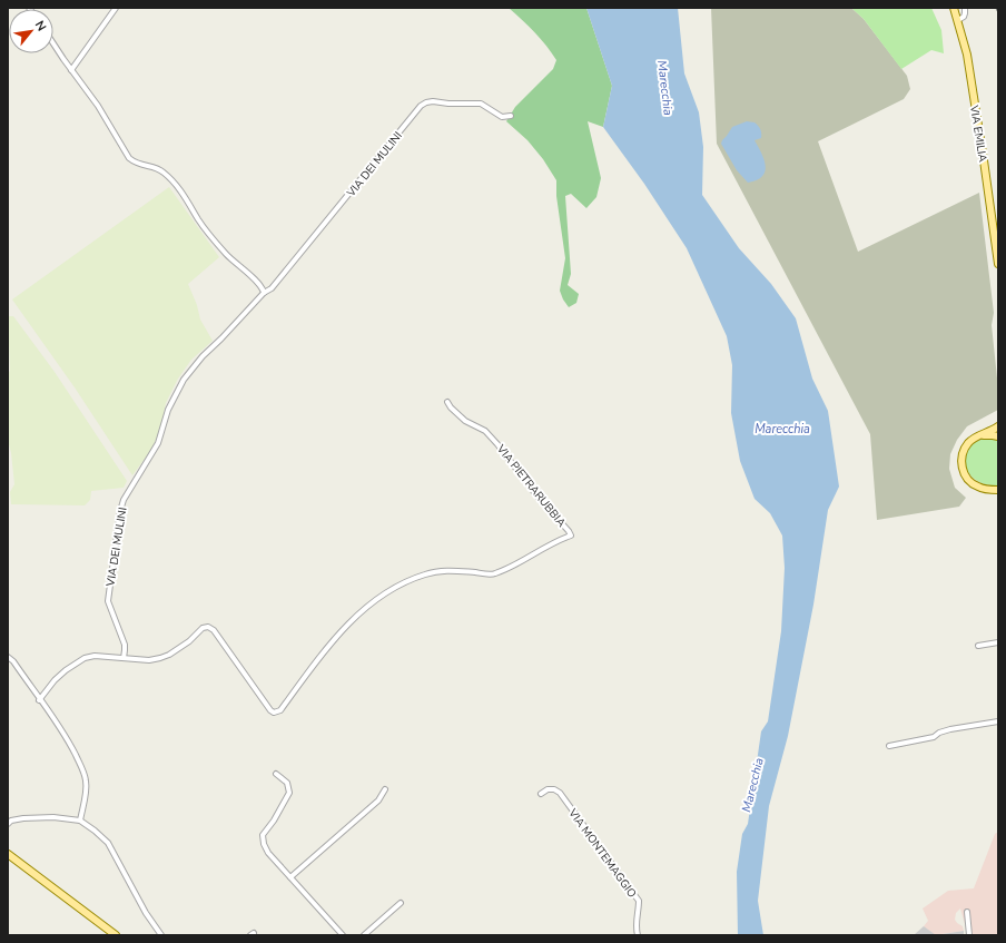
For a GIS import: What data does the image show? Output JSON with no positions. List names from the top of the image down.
{
  "streets": {
    "main road": ["VIA EMILIA"],
    "street": ["VIA DEI MULINI", "VIA PIETRARUBBIA", "VIA MONTEMAGGIO"]
  },
  "crossings": [
    ["VIA DEI MULINI", "VIA PIETRARUBBIA"]
  ],
  "water": ["Marecchia"],
  "north": "top right"
}
